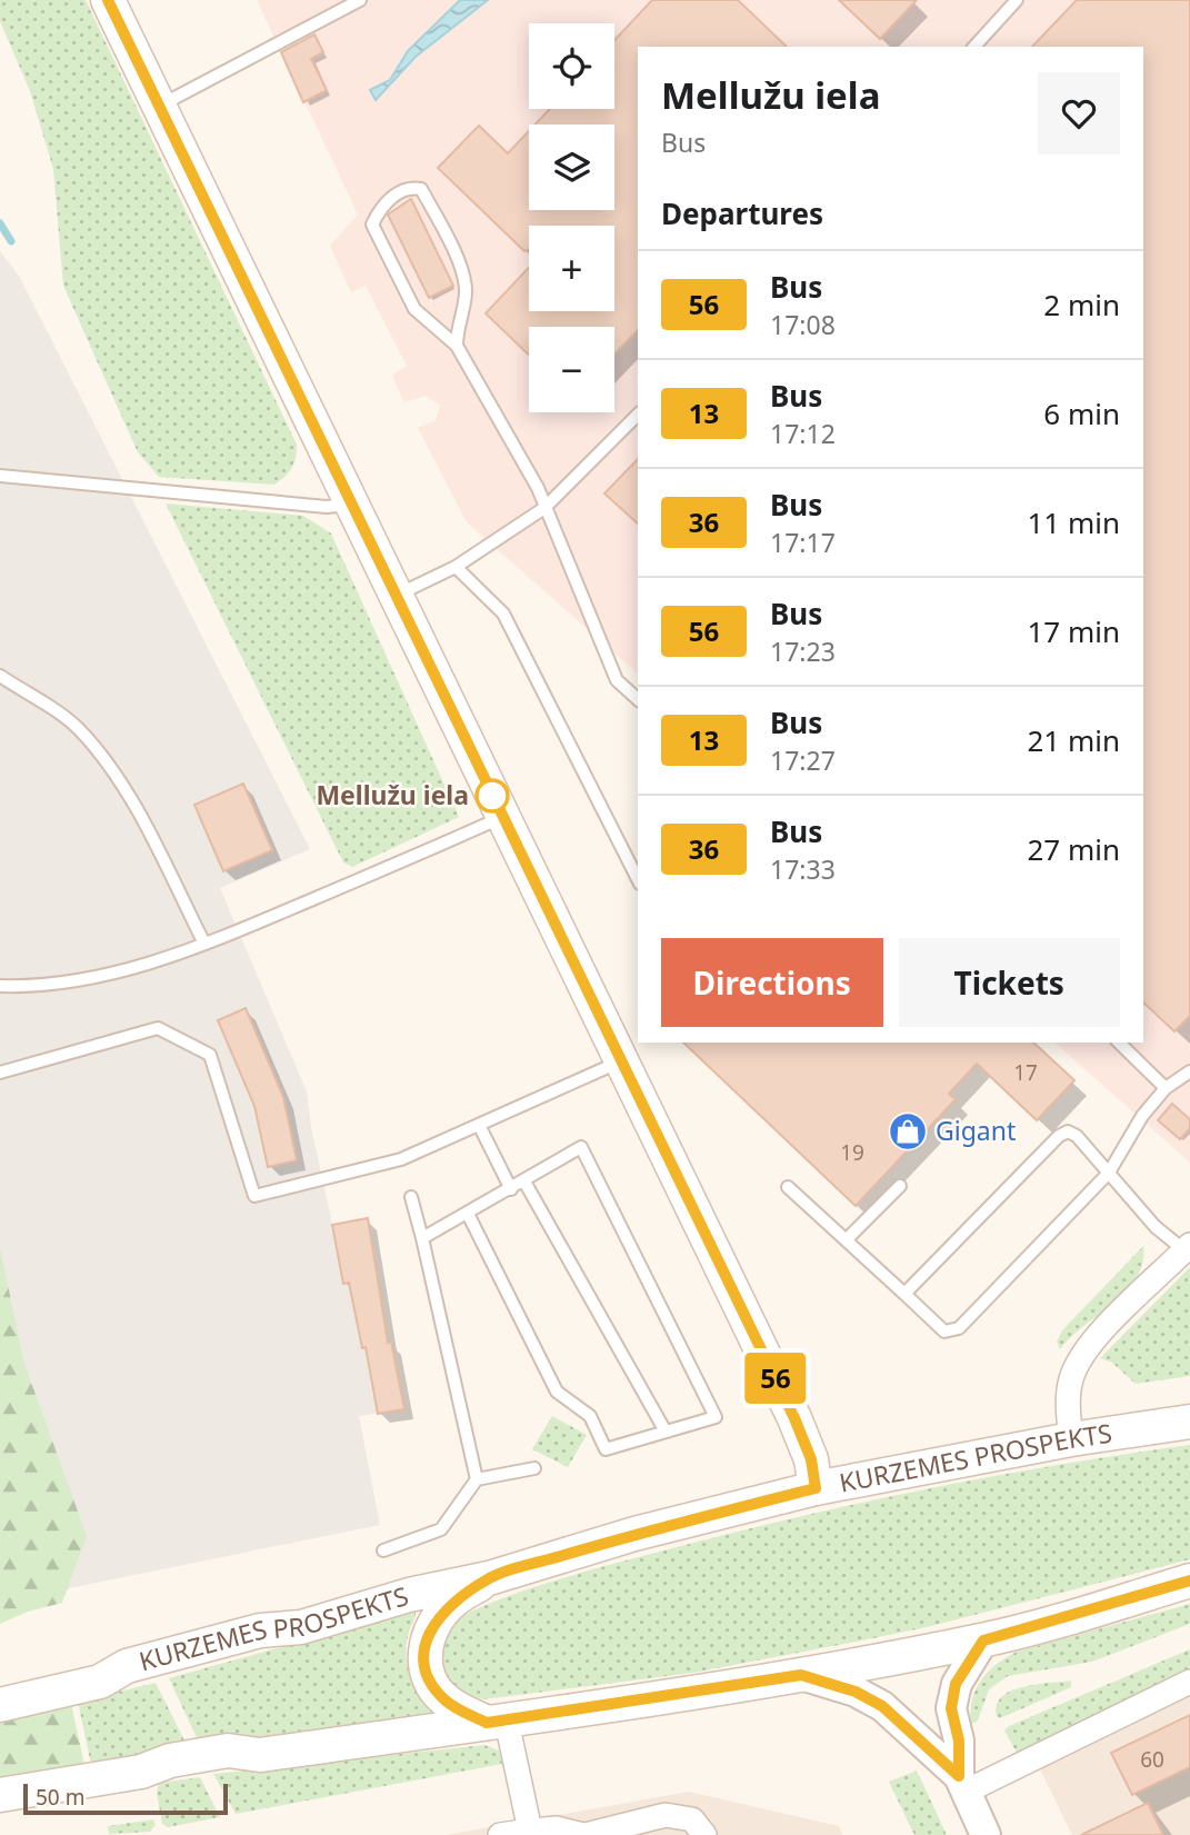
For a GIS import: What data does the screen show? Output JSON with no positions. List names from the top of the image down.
{
  "streets": {
    "main road": ["KURZEMES PROSPEKTS"]
  },
  "places": {
    "other": ["Mellužu iela"],
    "shop": ["Gigant"]
  },
  "lines": ["bus line 56"],
  "house_numbers": ["17", "19", "60"],
  "scale_bar": "50 m",
  "page": {
    "on_map": "56",
    "map_buttons": ["+", "−"],
    "heading": [
      ["Mellužu iela", "Bus"],
      "Departures"
    ],
    "list": [
      {
        "mark": "56",
        "name": "Bus",
        "note": "17:08",
        "value": "2 min"
      },
      {
        "mark": "13",
        "name": "Bus",
        "note": "17:12",
        "value": "6 min"
      },
      {
        "mark": "36",
        "name": "Bus",
        "note": "17:17",
        "value": "11 min"
      },
      {
        "mark": "56",
        "name": "Bus",
        "note": "17:23",
        "value": "17 min"
      },
      {
        "mark": "13",
        "name": "Bus",
        "note": "17:27",
        "value": "21 min"
      },
      {
        "mark": "36",
        "name": "Bus",
        "note": "17:33",
        "value": "27 min"
      }
    ],
    "buttons": ["Directions", "Tickets"],
    "scale": "50 m"
  }
}
